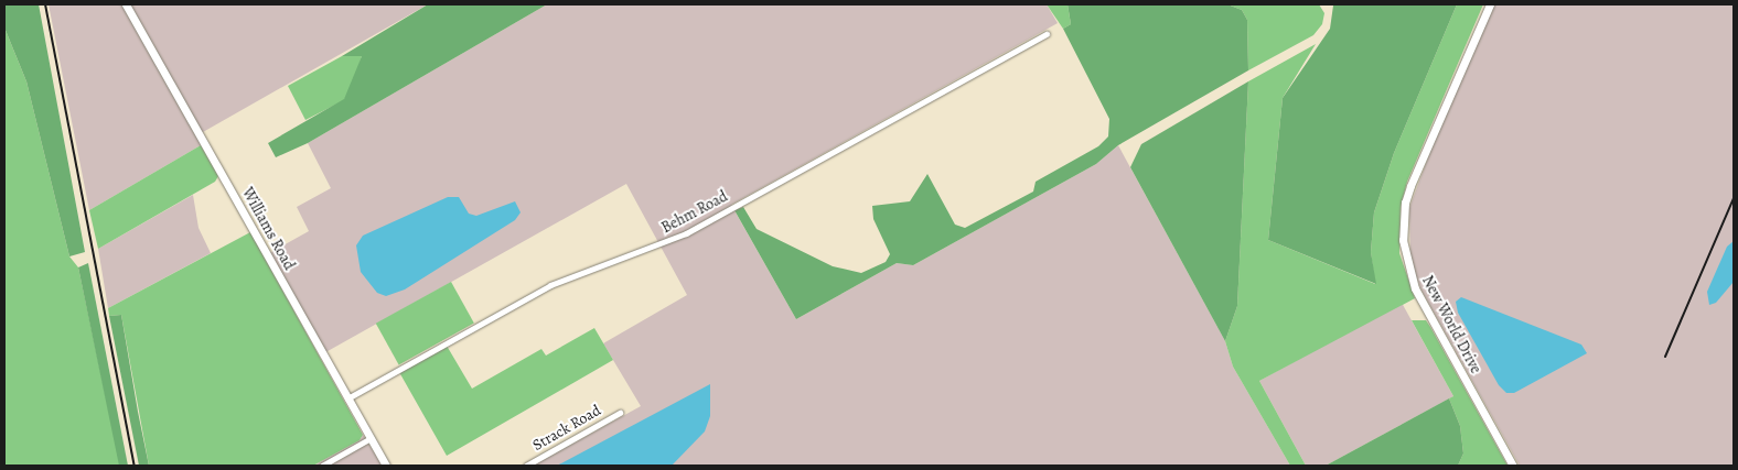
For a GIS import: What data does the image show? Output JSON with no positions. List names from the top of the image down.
{
  "streets": {
    "main road": ["Williams Road", "New World Drive"],
    "street": ["Behm Road", "Strack Road"]
  },
  "crossings": [
    ["Behm Road", "Williams Road"]
  ]
}
